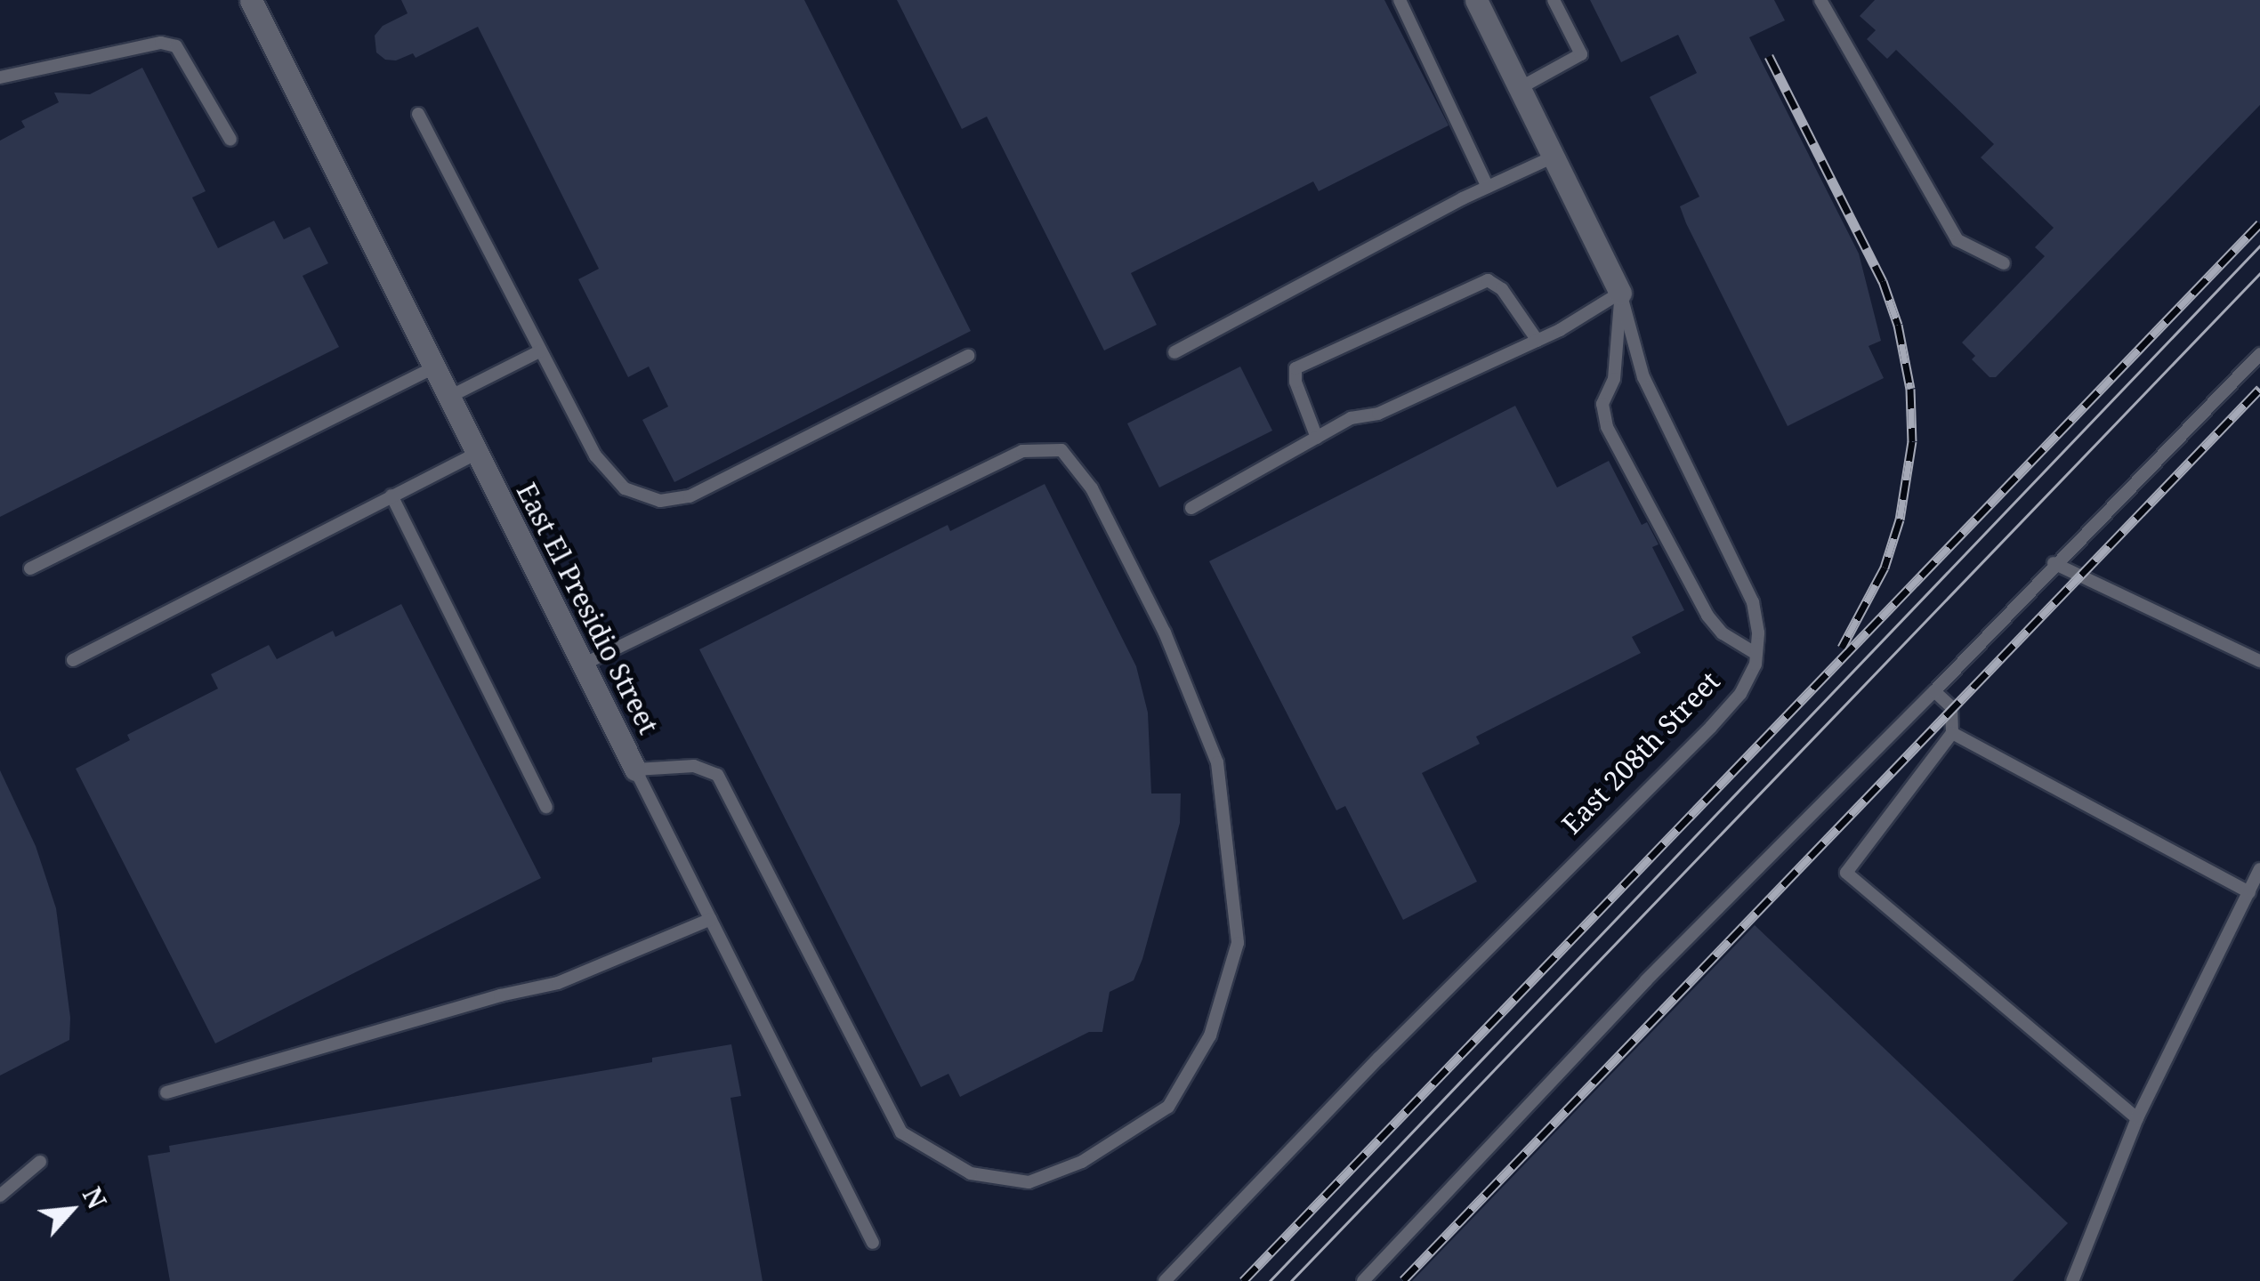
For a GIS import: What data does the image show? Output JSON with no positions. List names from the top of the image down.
{
  "streets": {
    "street": ["East El Presidio Street", "East 208th Street"]
  },
  "north": "top right"
}
